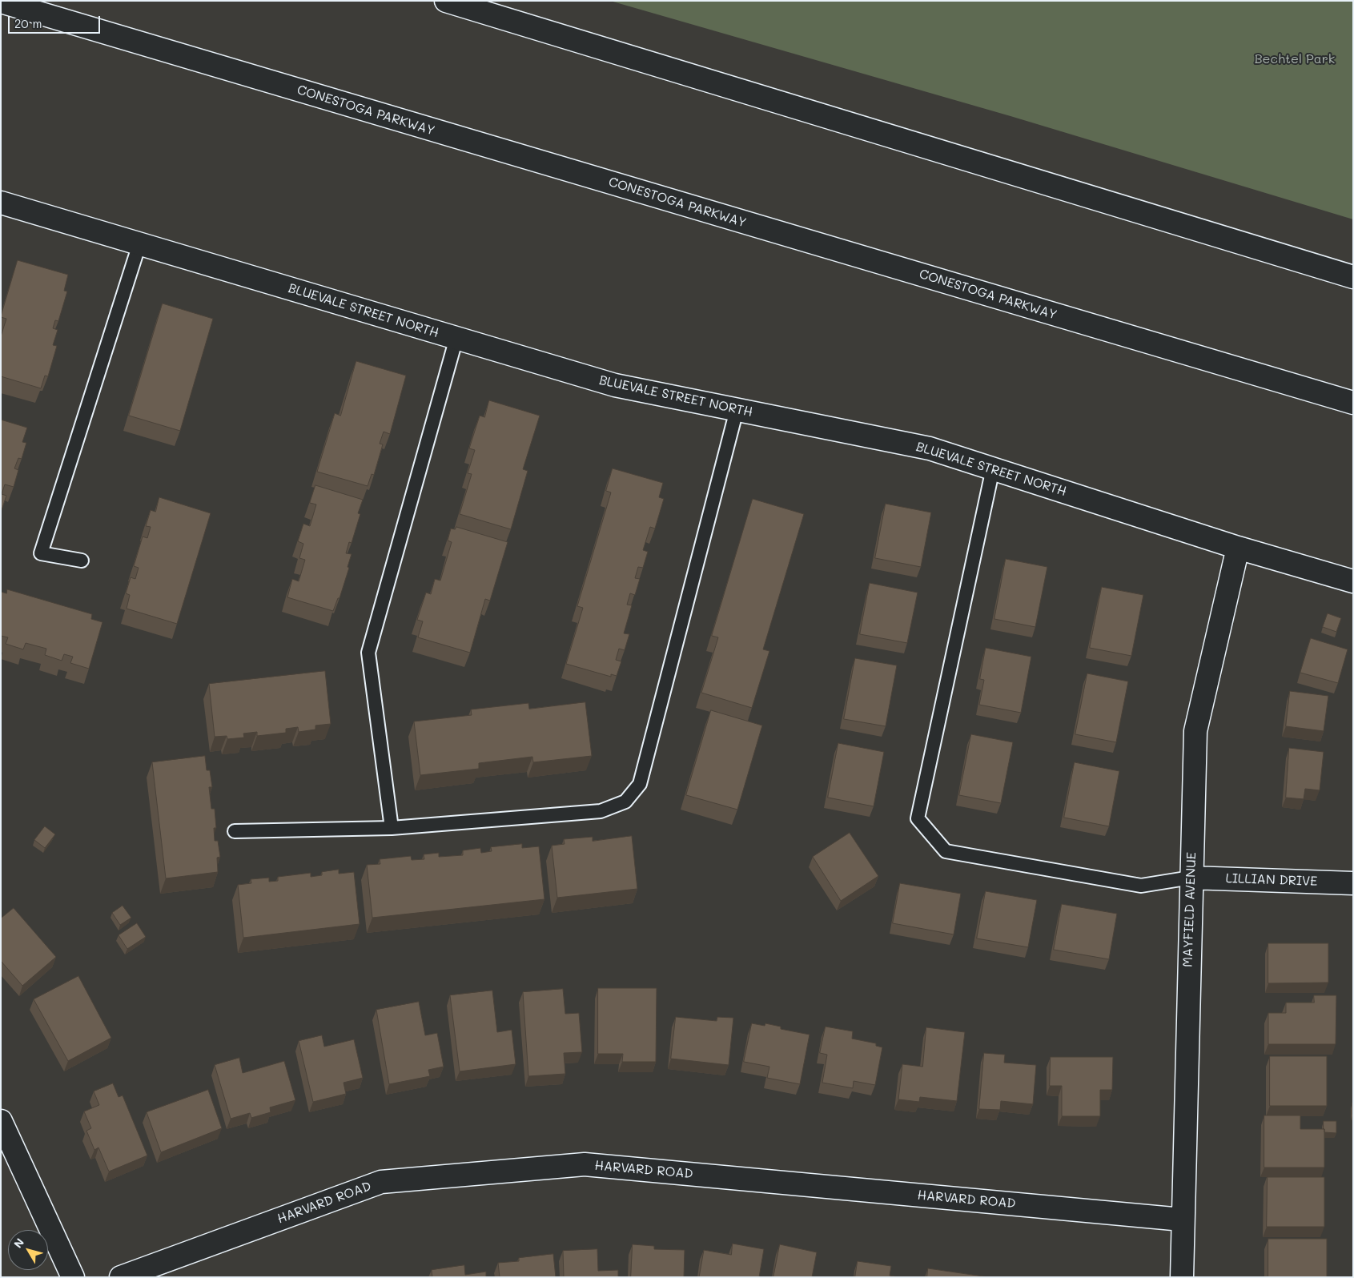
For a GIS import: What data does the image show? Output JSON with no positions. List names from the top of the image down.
{
  "streets": {
    "main road": [
      "CONESTOGA PARKWAY",
      "BLUEVALE STREET NORTH",
      "LILLIAN DRIVE",
      "MAYFIELD AVENUE",
      "HARVARD ROAD"
    ]
  },
  "crossings": [
    ["BLUEVALE STREET NORTH", "MAYFIELD AVENUE"],
    ["LILLIAN DRIVE", "MAYFIELD AVENUE"],
    ["MAYFIELD AVENUE", "HARVARD ROAD"]
  ],
  "parks": ["Bechtel Park"],
  "scale_bar": "20 m",
  "north": "top left"
}
